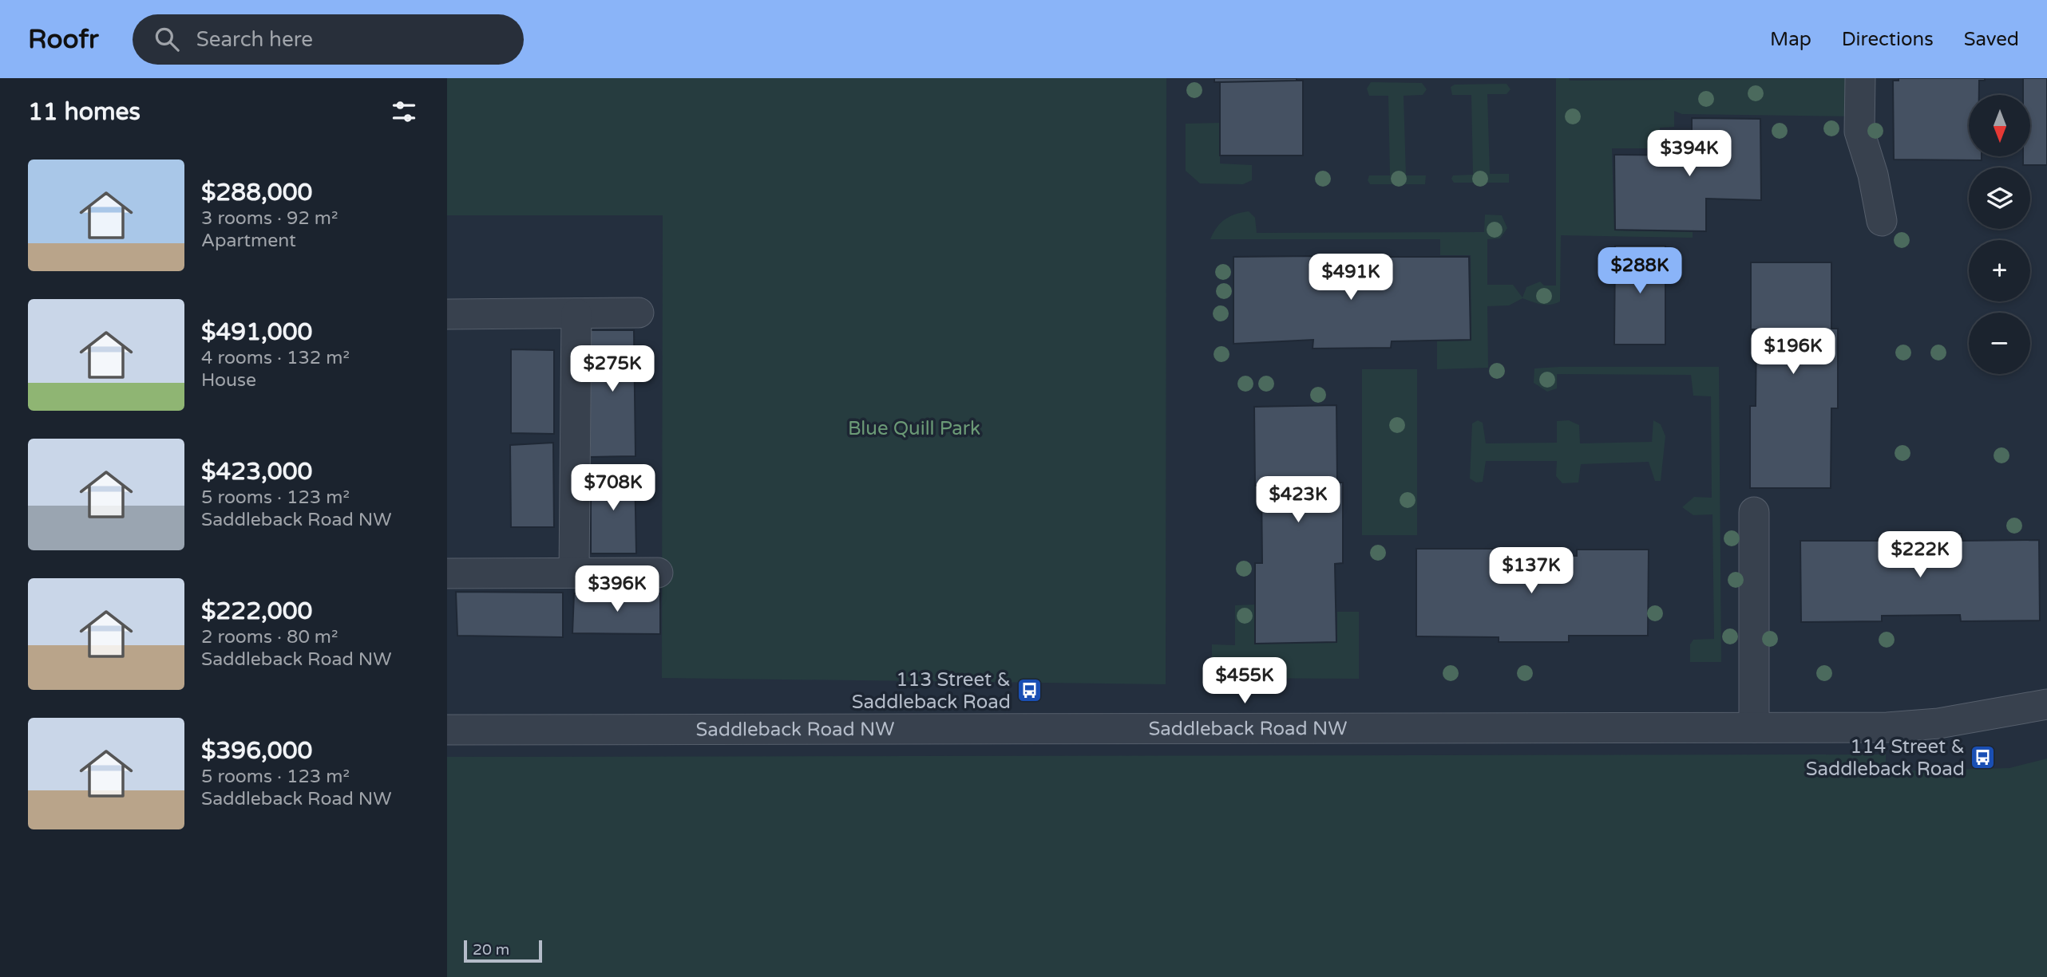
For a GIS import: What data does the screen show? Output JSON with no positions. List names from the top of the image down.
{
  "streets": {
    "street": ["Saddleback Road NW"]
  },
  "parks": ["Blue Quill Park"],
  "places": {
    "bus stop": ["113 Street & Saddleback Road", "114 Street & Saddleback Road"]
  },
  "scale_bar": "20 m",
  "north": "bottom",
  "page": {
    "header": "Roofr",
    "search": "Search here",
    "nav": ["Map", "Directions", "Saved"],
    "heading": "11 homes",
    "map_buttons": ["+", "−"],
    "price": [
      "$394K",
      "$288K",
      "$491K",
      "$196K",
      "$275K",
      "$708K",
      "$423K",
      "$222K",
      "$137K",
      "$396K",
      "$455K"
    ],
    "list": [
      {
        "name": "$288,000",
        "note": "3 rooms · 92 m² · Apartment"
      },
      {
        "name": "$491,000",
        "note": "4 rooms · 132 m² · House"
      },
      {
        "name": "$423,000",
        "note": "5 rooms · 123 m² · Saddleback Road NW"
      },
      {
        "name": "$222,000",
        "note": "2 rooms · 80 m² · Saddleback Road NW"
      },
      {
        "name": "$396,000",
        "note": "5 rooms · 123 m² · Saddleback Road NW"
      }
    ],
    "scale": "20 m"
  }
}
